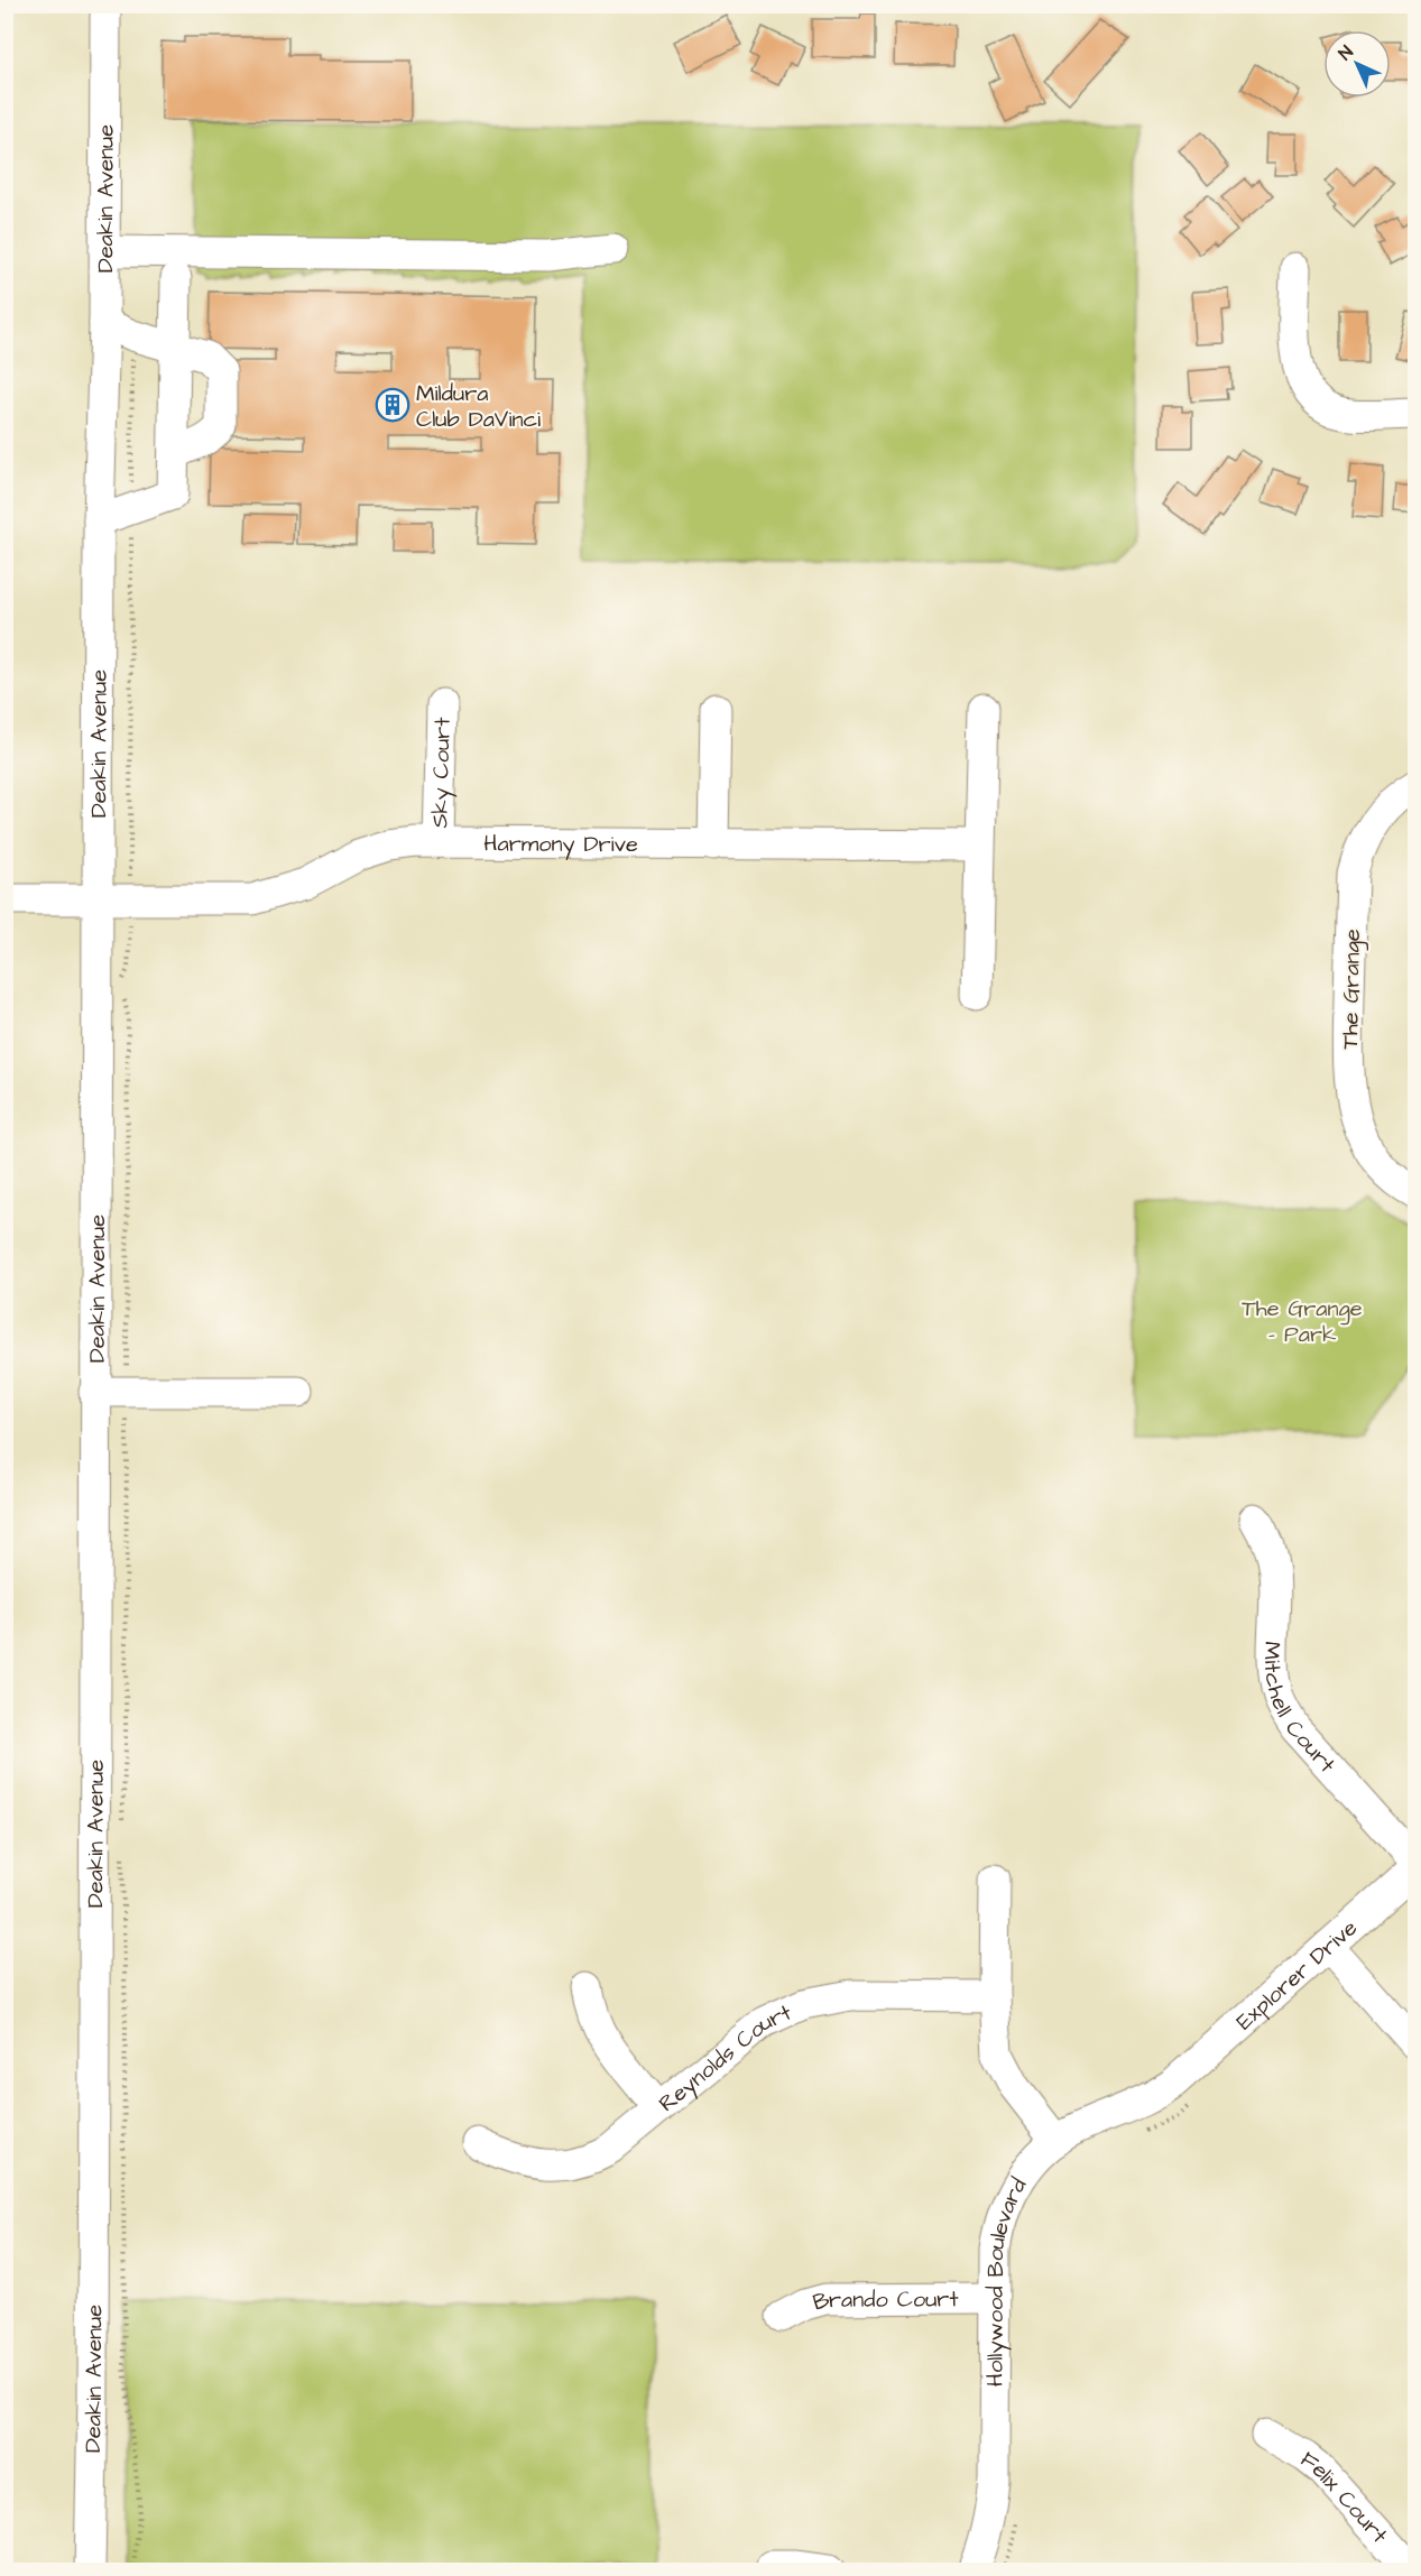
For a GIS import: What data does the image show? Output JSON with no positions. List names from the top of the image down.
{
  "streets": {
    "street": [
      "Deakin Avenue",
      "Sky Court",
      "Harmony Drive",
      "The Grange",
      "Mitchell Court",
      "Explorer Drive",
      "Reynolds Court",
      "Hollywood Boulevard",
      "Brando Court",
      "Felix Court"
    ]
  },
  "crossings": [
    ["Deakin Avenue", "Harmony Drive"],
    ["Sky Court", "Harmony Drive"],
    ["Explorer Drive", "Hollywood Boulevard"],
    ["Hollywood Boulevard", "Brando Court"]
  ],
  "parks": ["The Grange - Park"],
  "places": {
    "building": ["Mildura Club DaVinci"]
  },
  "north": "top left"
}
